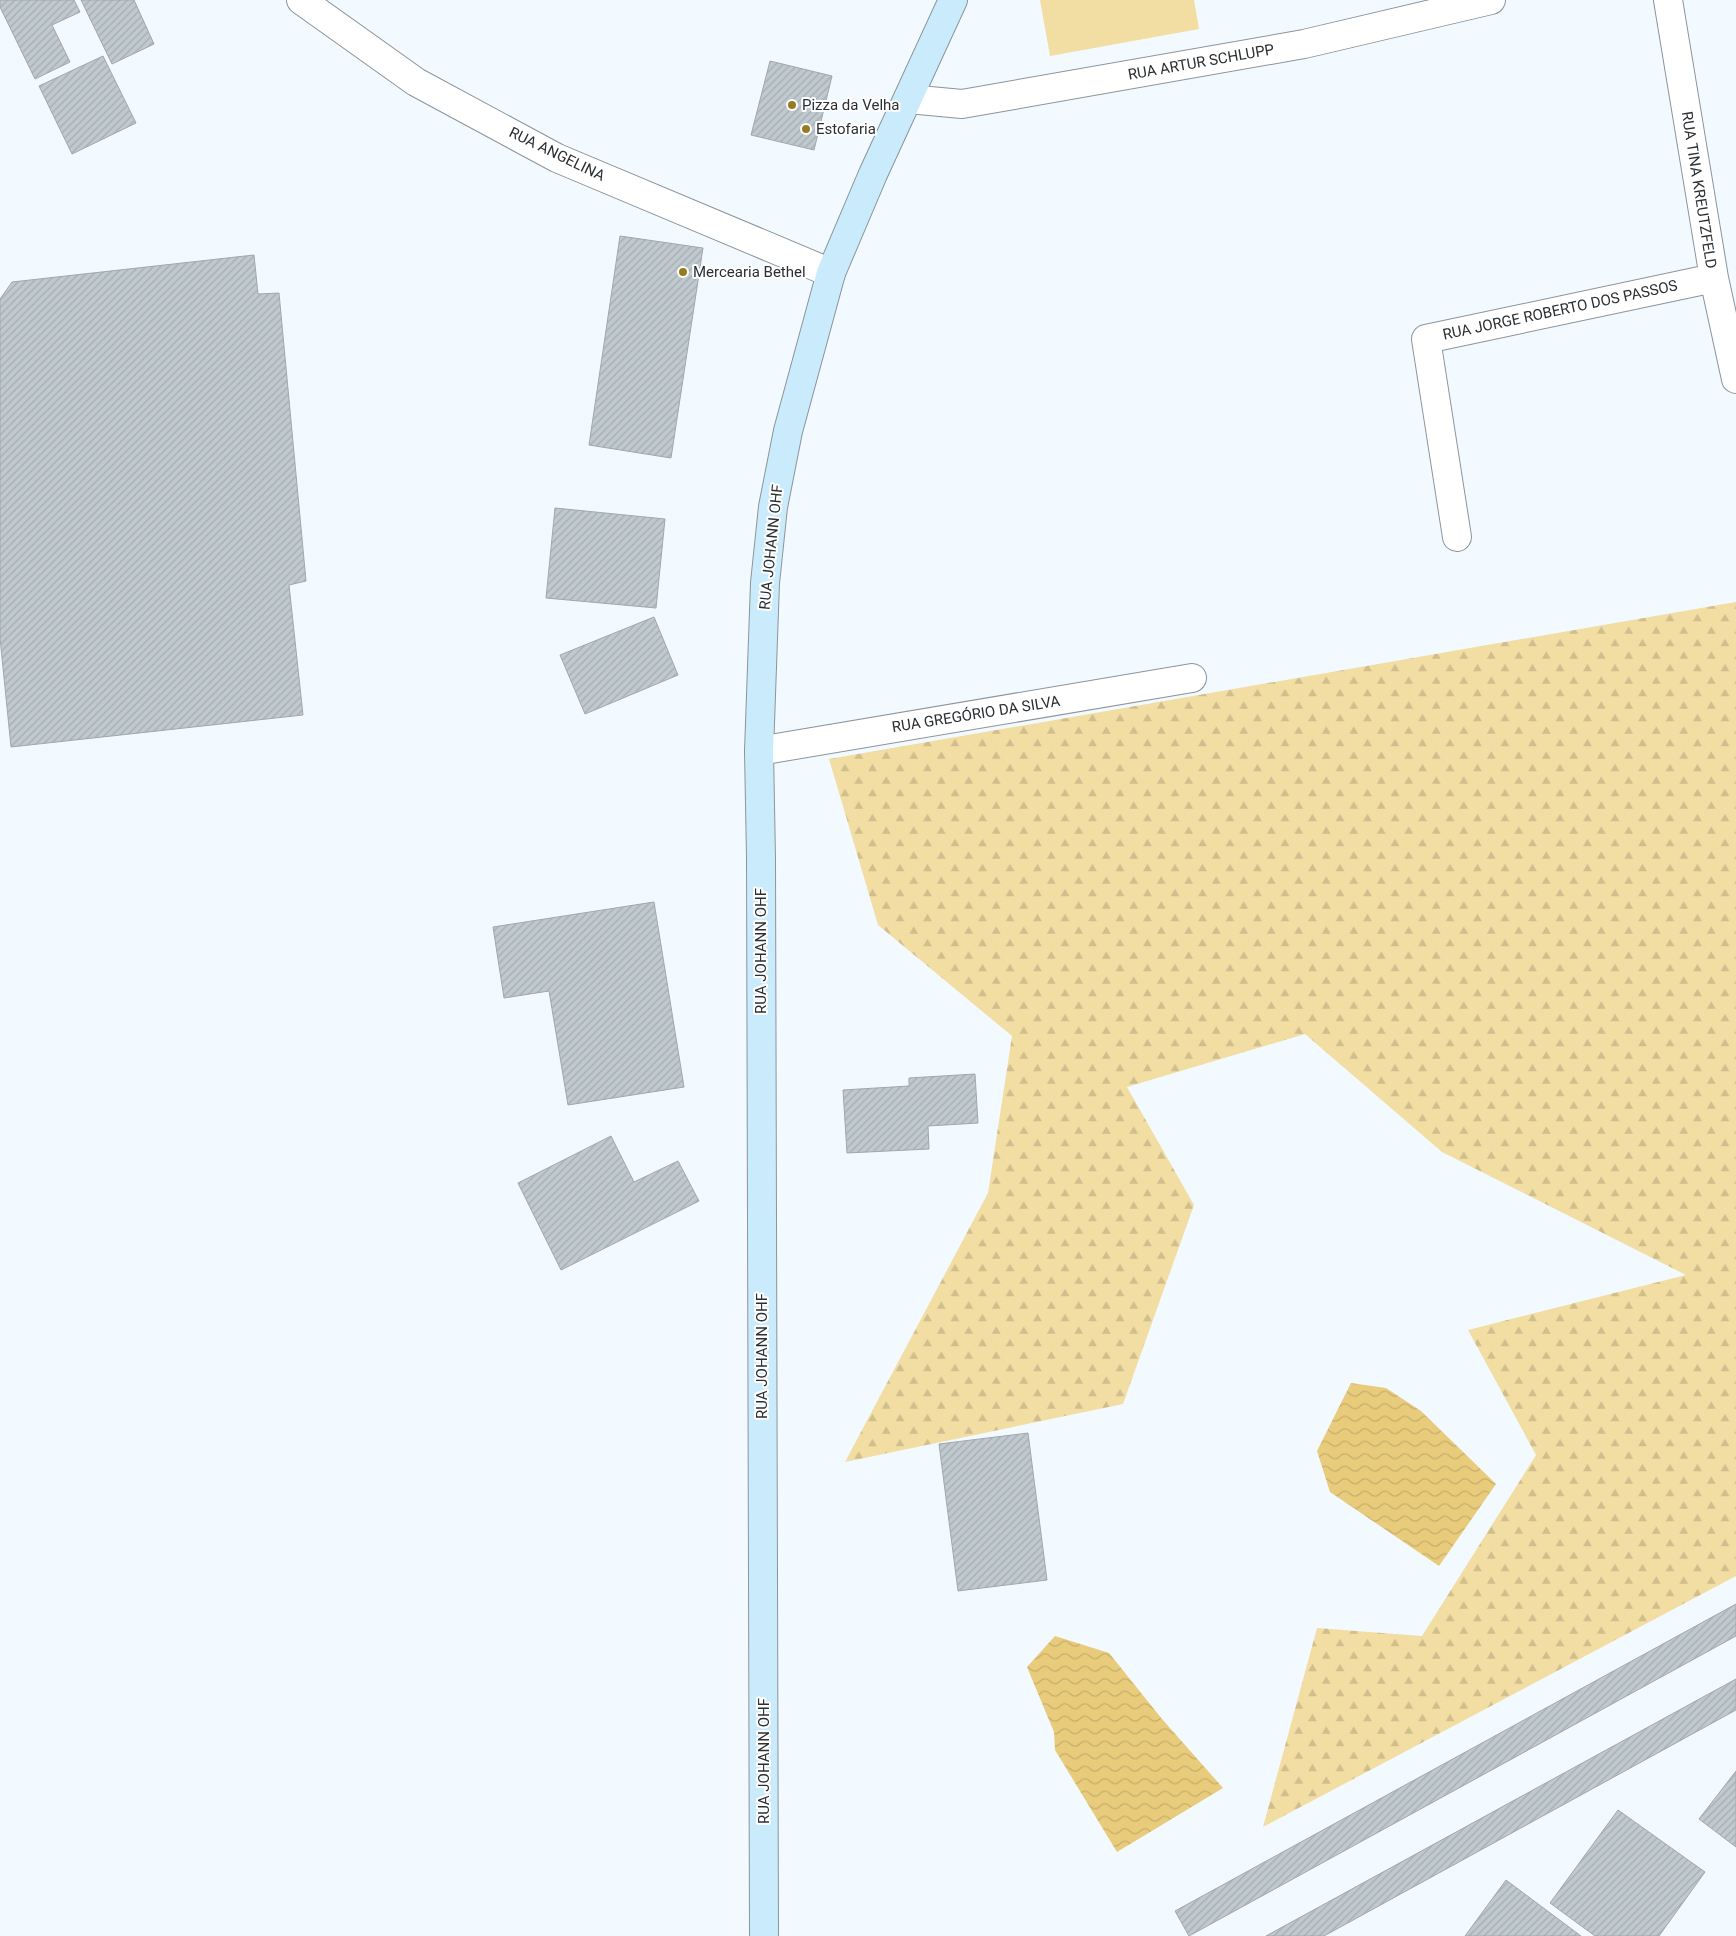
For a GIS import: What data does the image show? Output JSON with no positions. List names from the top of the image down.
{
  "streets": {
    "main road": ["RUA JOHANN OHF"],
    "street": [
      "RUA ARTUR SCHLUPP",
      "RUA ANGELINA",
      "RUA TINA KREUTZFELD",
      "RUA JORGE ROBERTO DOS PASSOS",
      "RUA GREGÓRIO DA SILVA"
    ]
  },
  "crossings": [
    ["RUA ARTUR SCHLUPP", "RUA JOHANN OHF"],
    ["RUA ANGELINA", "RUA JOHANN OHF"],
    ["RUA TINA KREUTZFELD", "RUA JORGE ROBERTO DOS PASSOS"],
    ["RUA JOHANN OHF", "RUA GREGÓRIO DA SILVA"]
  ],
  "places": ["Pizza da Velha", "Estofaria", "Mercearia Bethel"]
}
